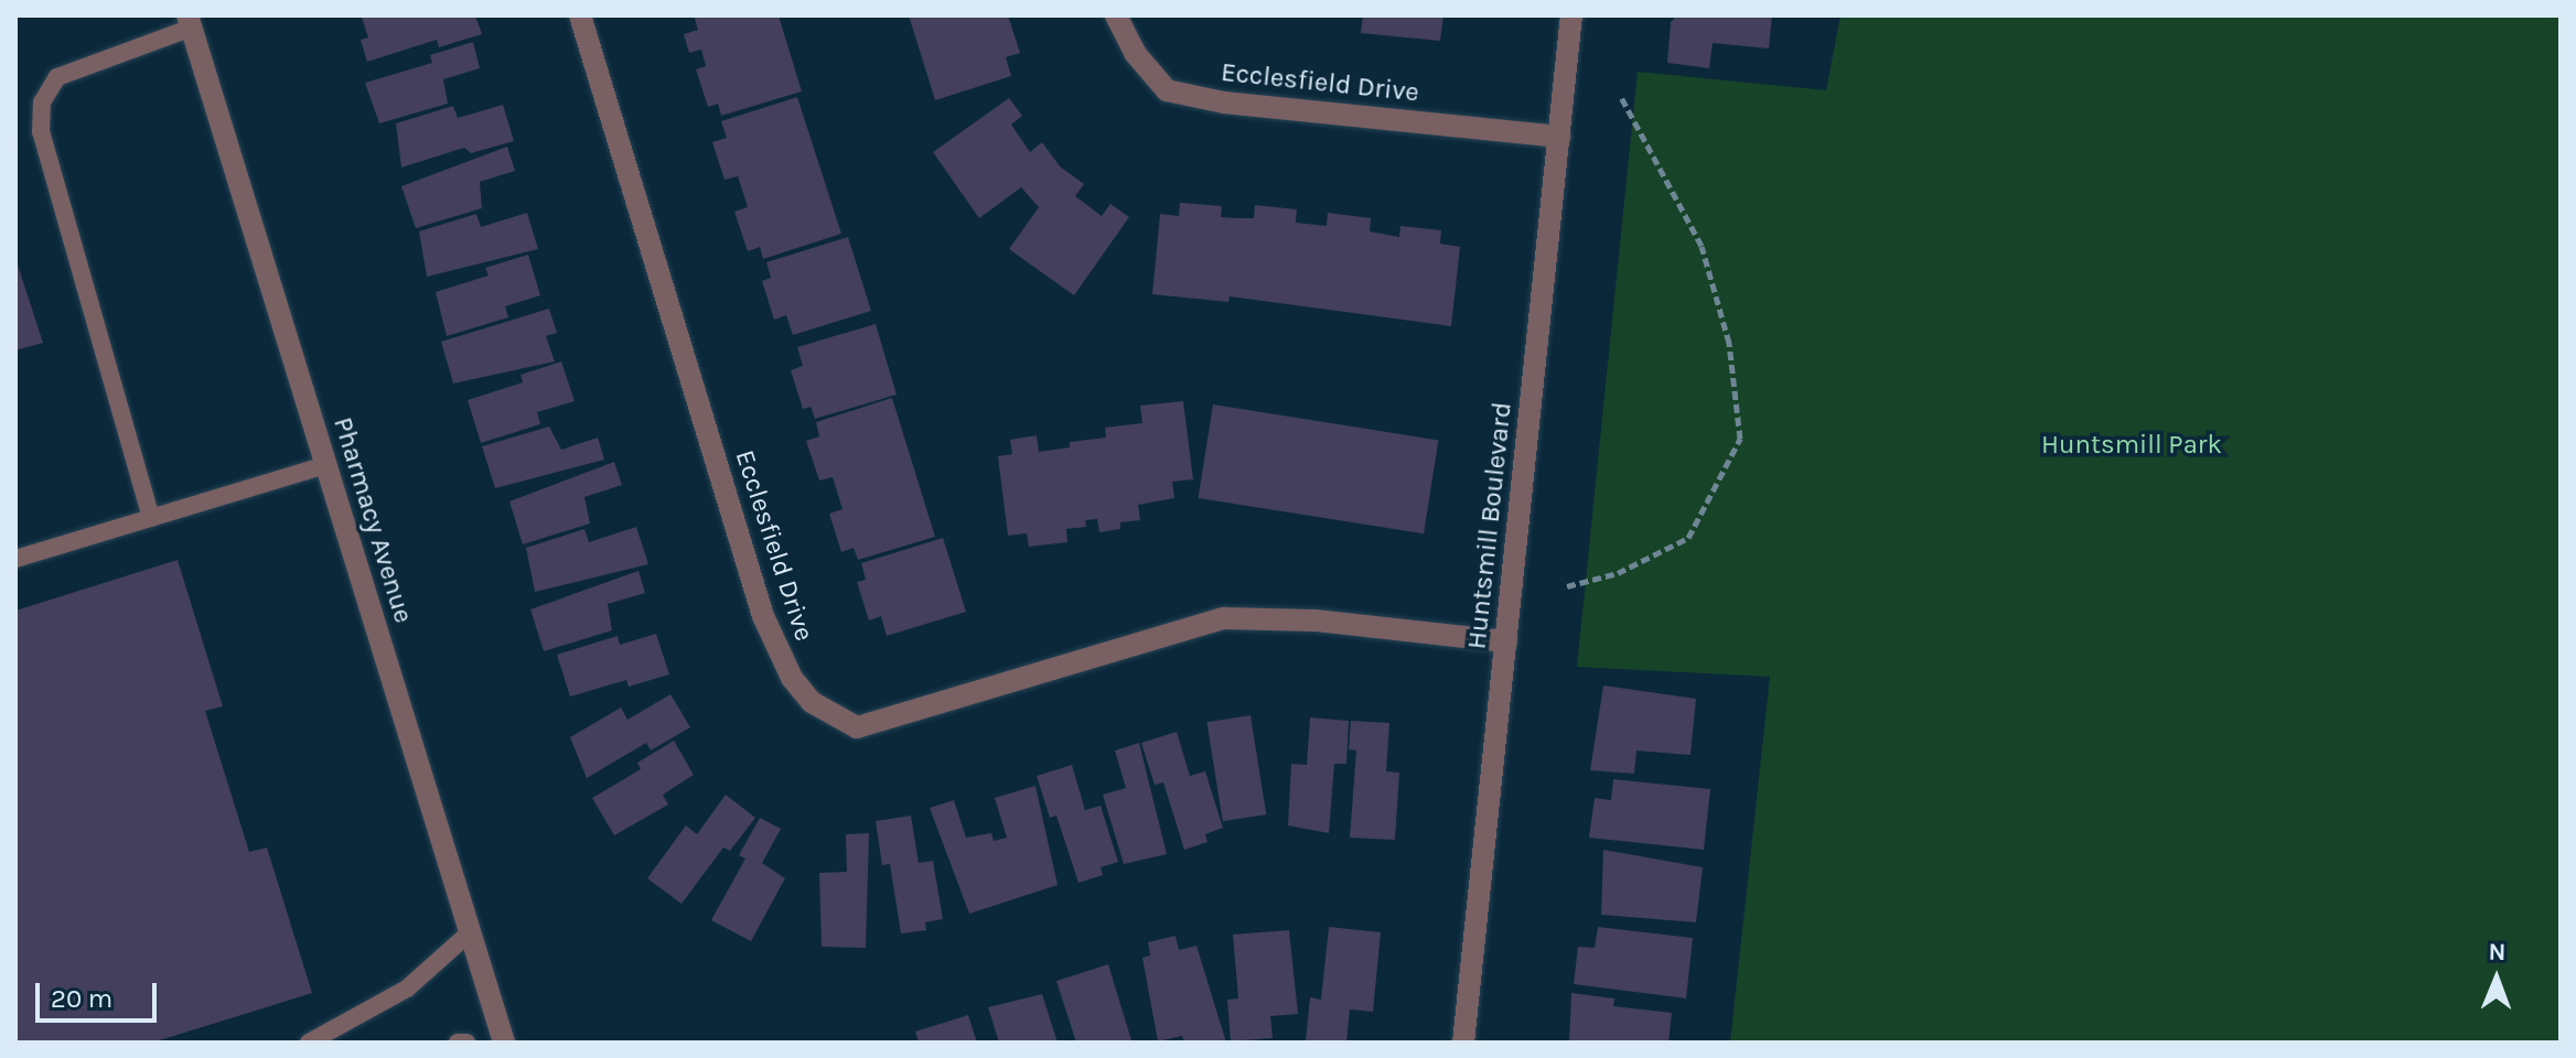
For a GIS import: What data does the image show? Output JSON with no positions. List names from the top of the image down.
{
  "streets": {
    "street": ["Ecclesfield Drive", "Pharmacy Avenue", "Huntsmill Boulevard"]
  },
  "crossings": [
    ["Ecclesfield Drive", "Huntsmill Boulevard"]
  ],
  "parks": ["Huntsmill Park"],
  "scale_bar": "20 m",
  "north": "top"
}
